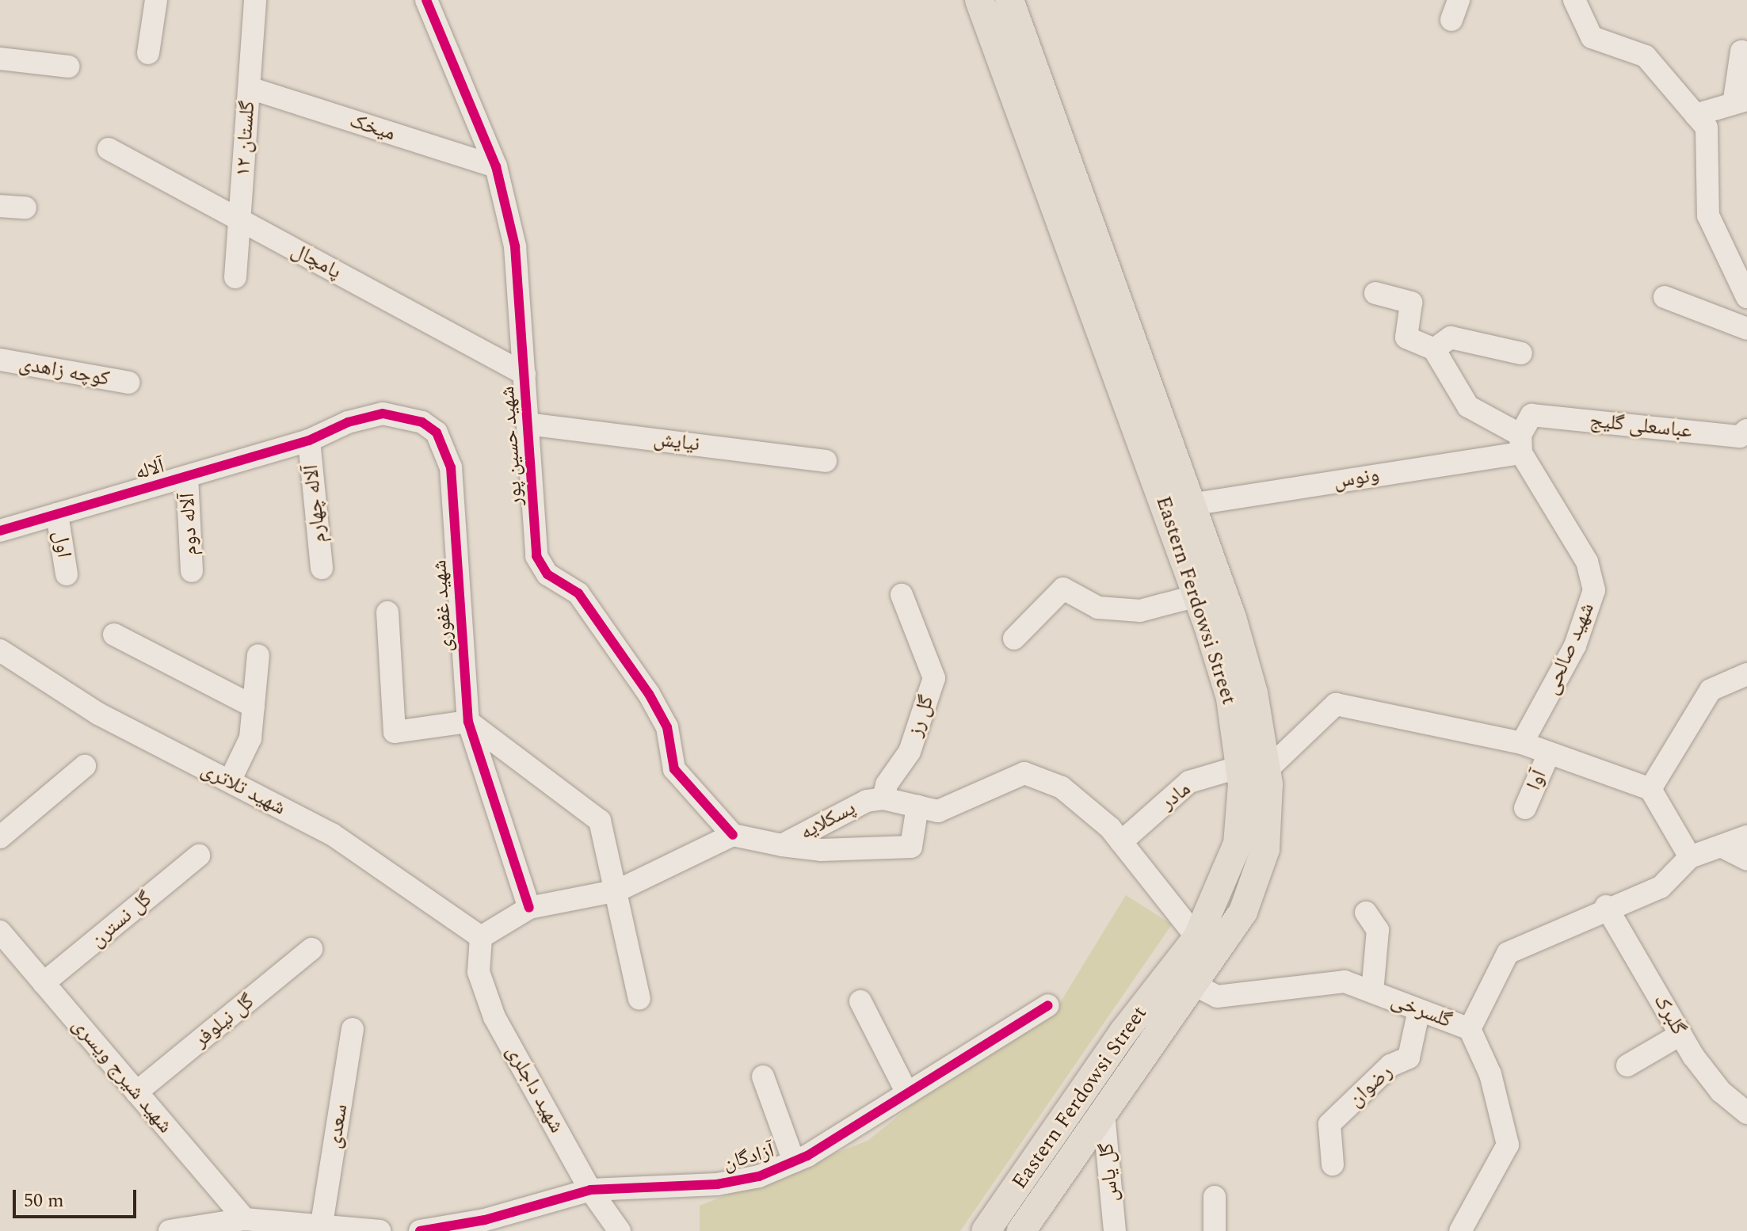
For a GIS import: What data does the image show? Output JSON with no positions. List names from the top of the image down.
{
  "streets": {
    "main road": ["Eastern Ferdowsi Street"],
    "street": [
      "میخک",
      "گلستان ۱۲",
      "پامچال",
      "کوچه زاهدی",
      "عباسعلی گلیج",
      "نیایش",
      "شهید حسین پور",
      "آلاله",
      "ونوس",
      "آلاله چهارم",
      "آلاله دوم",
      "اول",
      "شهید غفوری",
      "شهید صالحی",
      "گل رز",
      "آوا",
      "شهید تلاتری",
      "مادر",
      "پسکلایه",
      "گل نسترن",
      "گلسرخی",
      "گلبرک",
      "گل نیلوفر",
      "شهید شیرج ویسری",
      "رضوان",
      "شهید داجلری",
      "سعدی",
      "آزادگان",
      "گل یاس"
    ]
  },
  "crossings": [
    ["میخک", "گلستان ۱۲"],
    ["میخک", "شهید حسین پور"],
    ["گلستان ۱۲", "پامچال"],
    ["پامچال", "شهید حسین پور"],
    ["عباسعلی گلیج", "ونوس"],
    ["عباسعلی گلیج", "شهید صالحی"],
    ["نیایش", "شهید حسین پور"],
    ["شهید حسین پور", "پسکلایه"],
    ["آلاله", "آلاله چهارم"],
    ["آلاله", "آلاله دوم"],
    ["آلاله", "اول"],
    ["آلاله", "شهید غفوری"],
    ["ونوس", "Eastern Ferdowsi Street"],
    ["ونوس", "شهید صالحی"],
    ["آلاله چهارم", "شهید غفوری"],
    ["Eastern Ferdowsi Street", "مادر"],
    ["Eastern Ferdowsi Street", "پسکلایه"],
    ["Eastern Ferdowsi Street", "گلسرخی"],
    ["Eastern Ferdowsi Street", "گل یاس"],
    ["گل رز", "پسکلایه"],
    ["شهید تلاتری", "شهید داجلری"],
    ["مادر", "پسکلایه"],
    ["گل نسترن", "شهید شیرج ویسری"],
    ["گلسرخی", "رضوان"],
    ["گل نیلوفر", "شهید شیرج ویسری"],
    ["شهید داجلری", "آزادگان"]
  ],
  "scale_bar": "50 m"
}
